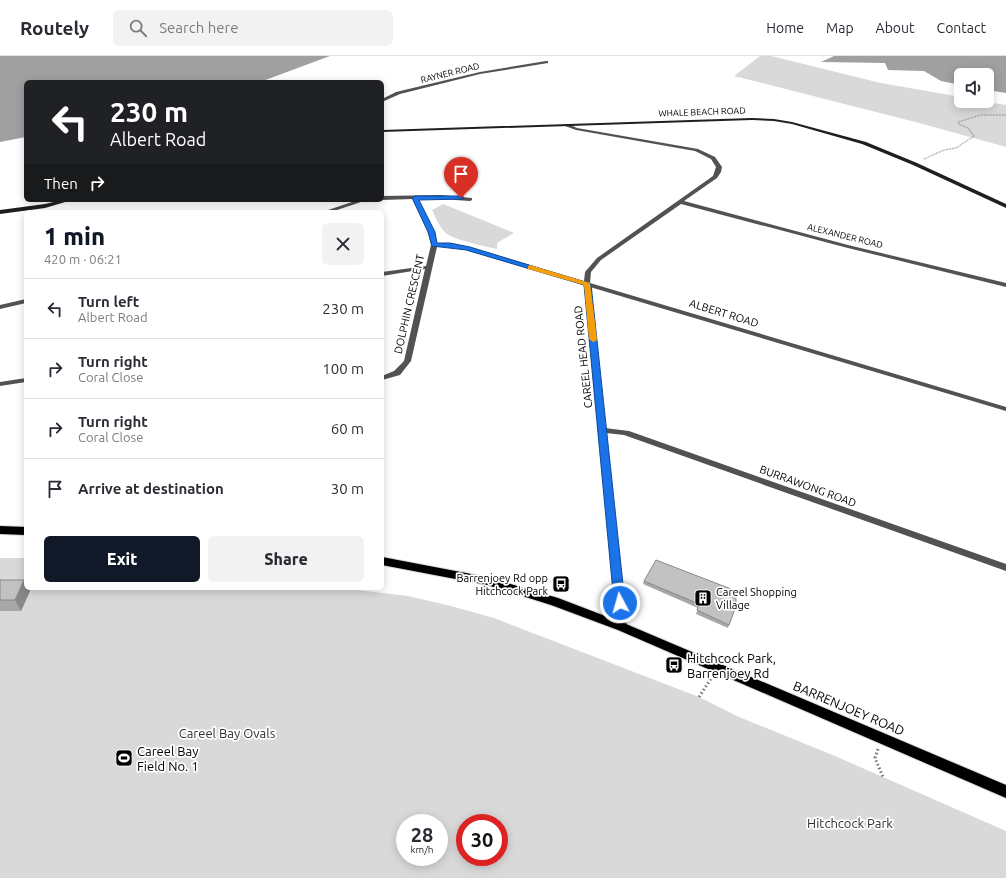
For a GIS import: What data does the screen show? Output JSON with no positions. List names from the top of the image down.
{
  "streets": {
    "main road": ["WHALE BEACH ROAD", "BARRENJOEY ROAD"],
    "street": [
      "RAYNER ROAD",
      "ALEXANDER ROAD",
      "DOLPHIN CRESCENT",
      "ALBERT ROAD",
      "CAREEL HEAD ROAD",
      "BURRAWONG ROAD"
    ]
  },
  "crossings": [
    ["WHALE BEACH ROAD", "CAREEL HEAD ROAD"],
    ["ALEXANDER ROAD", "CAREEL HEAD ROAD"],
    ["DOLPHIN CRESCENT", "ALBERT ROAD"],
    ["ALBERT ROAD", "CAREEL HEAD ROAD"],
    ["CAREEL HEAD ROAD", "BURRAWONG ROAD"],
    ["CAREEL HEAD ROAD", "BARRENJOEY ROAD"]
  ],
  "parks": ["Careel Bay Ovals", "Hitchcock Park"],
  "places": {
    "bus stop": ["Barrenjoey Rd opp Hitchcock Park", "Hitchcock Park, Barrenjoey Rd"],
    "building": ["Careel Shopping Village"],
    "sports": ["Careel Bay Field No. 1"]
  },
  "page": {
    "header": "Routely",
    "search": "Search here",
    "nav": [
      "Home",
      "Map",
      "About",
      "Contact"
    ],
    "turn": ["230 m", "Albert Road"],
    "then": "Then",
    "heading": ["1 min", "420 m · 06:21"],
    "list": [
      {
        "name": "Turn left",
        "note": "Albert Road",
        "value": "230 m"
      },
      {
        "name": "Turn right",
        "note": "Coral Close",
        "value": "100 m"
      },
      {
        "name": "Turn right",
        "note": "Coral Close",
        "value": "60 m"
      },
      {
        "name": "Arrive at destination",
        "value": "30 m"
      }
    ],
    "buttons": ["Exit", "Share"],
    "speed": "28 km/h",
    "limit": "30"
  }
}
